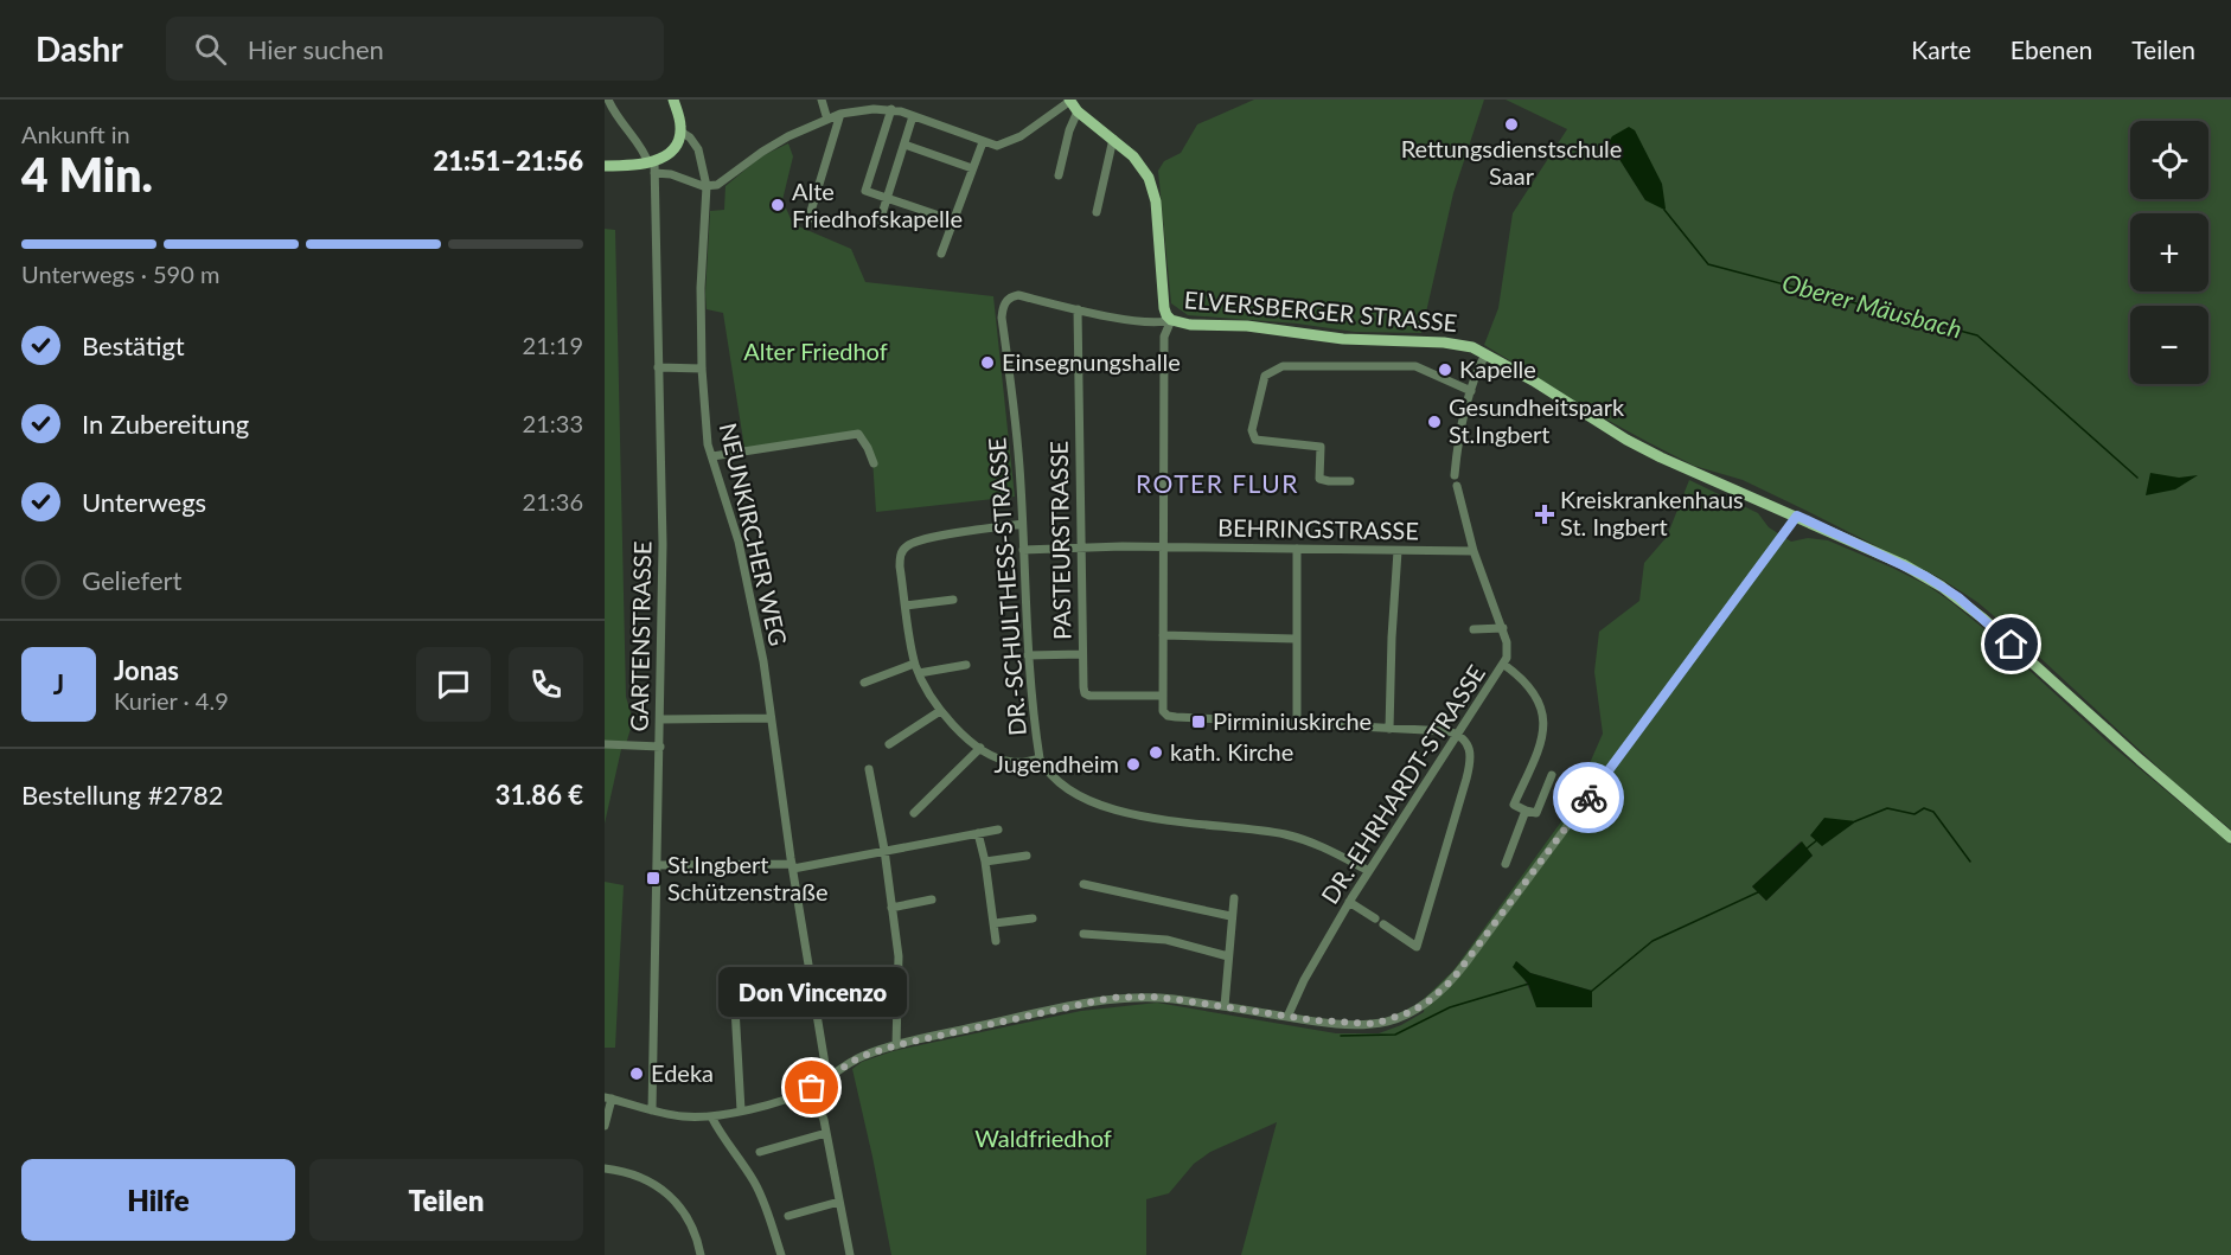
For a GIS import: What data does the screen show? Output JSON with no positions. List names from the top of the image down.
{
  "streets": {
    "main road": ["ELVERSBERGER STRASSE"],
    "street": [
      "BEHRINGSTRASSE",
      "NEUNKIRCHER WEG",
      "PASTEURSTRASSE",
      "DR.-SCHULTHESS-STRASSE",
      "GARTENSTRASSE",
      "DR.-EHRHARDT-STRASSE"
    ]
  },
  "crossings": [
    ["BEHRINGSTRASSE", "PASTEURSTRASSE"],
    ["BEHRINGSTRASSE", "DR.-SCHULTHESS-STRASSE"],
    ["BEHRINGSTRASSE", "DR.-EHRHARDT-STRASSE"],
    ["PASTEURSTRASSE", "DR.-SCHULTHESS-STRASSE"],
    ["DR.-SCHULTHESS-STRASSE", "DR.-EHRHARDT-STRASSE"]
  ],
  "districts": ["ROTER FLUR"],
  "water": ["Oberer Mäusbach"],
  "parks": ["Alter Friedhof", "Waldfriedhof"],
  "places": {
    "other": [
      "Rettungsdienstschule Saar",
      "Alte Friedhofskapelle",
      "Einsegnungshalle",
      "Kapelle",
      "Gesundheitspark St.Ingbert",
      "kath. Kirche",
      "Jugendheim",
      "Edeka",
      "Don Vincenzo"
    ],
    "health": ["Kreiskrankenhaus St. Ingbert"],
    "transit": ["Pirminiuskirche", "St.Ingbert Schützenstraße"]
  },
  "page": {
    "header": "Dashr",
    "search": "Hier suchen",
    "nav": ["Karte", "Ebenen", "Teilen"],
    "heading": ["4 Min.", "Ankunft in", "21:51–21:56"],
    "panel": [
      "Jonas",
      "Kurier · 4.9",
      "Bestellung #2782",
      "31.86 €"
    ],
    "map_buttons": ["+", "−"],
    "bar": "Unterwegs · 590 m",
    "list": [
      ["Bestätigt", "21:19"],
      ["In Zubereitung", "21:33"],
      ["Unterwegs", "21:36"],
      "Geliefert"
    ],
    "round": "J",
    "bubble": "Don Vincenzo",
    "buttons": ["Hilfe", "Teilen"]
  }
}
